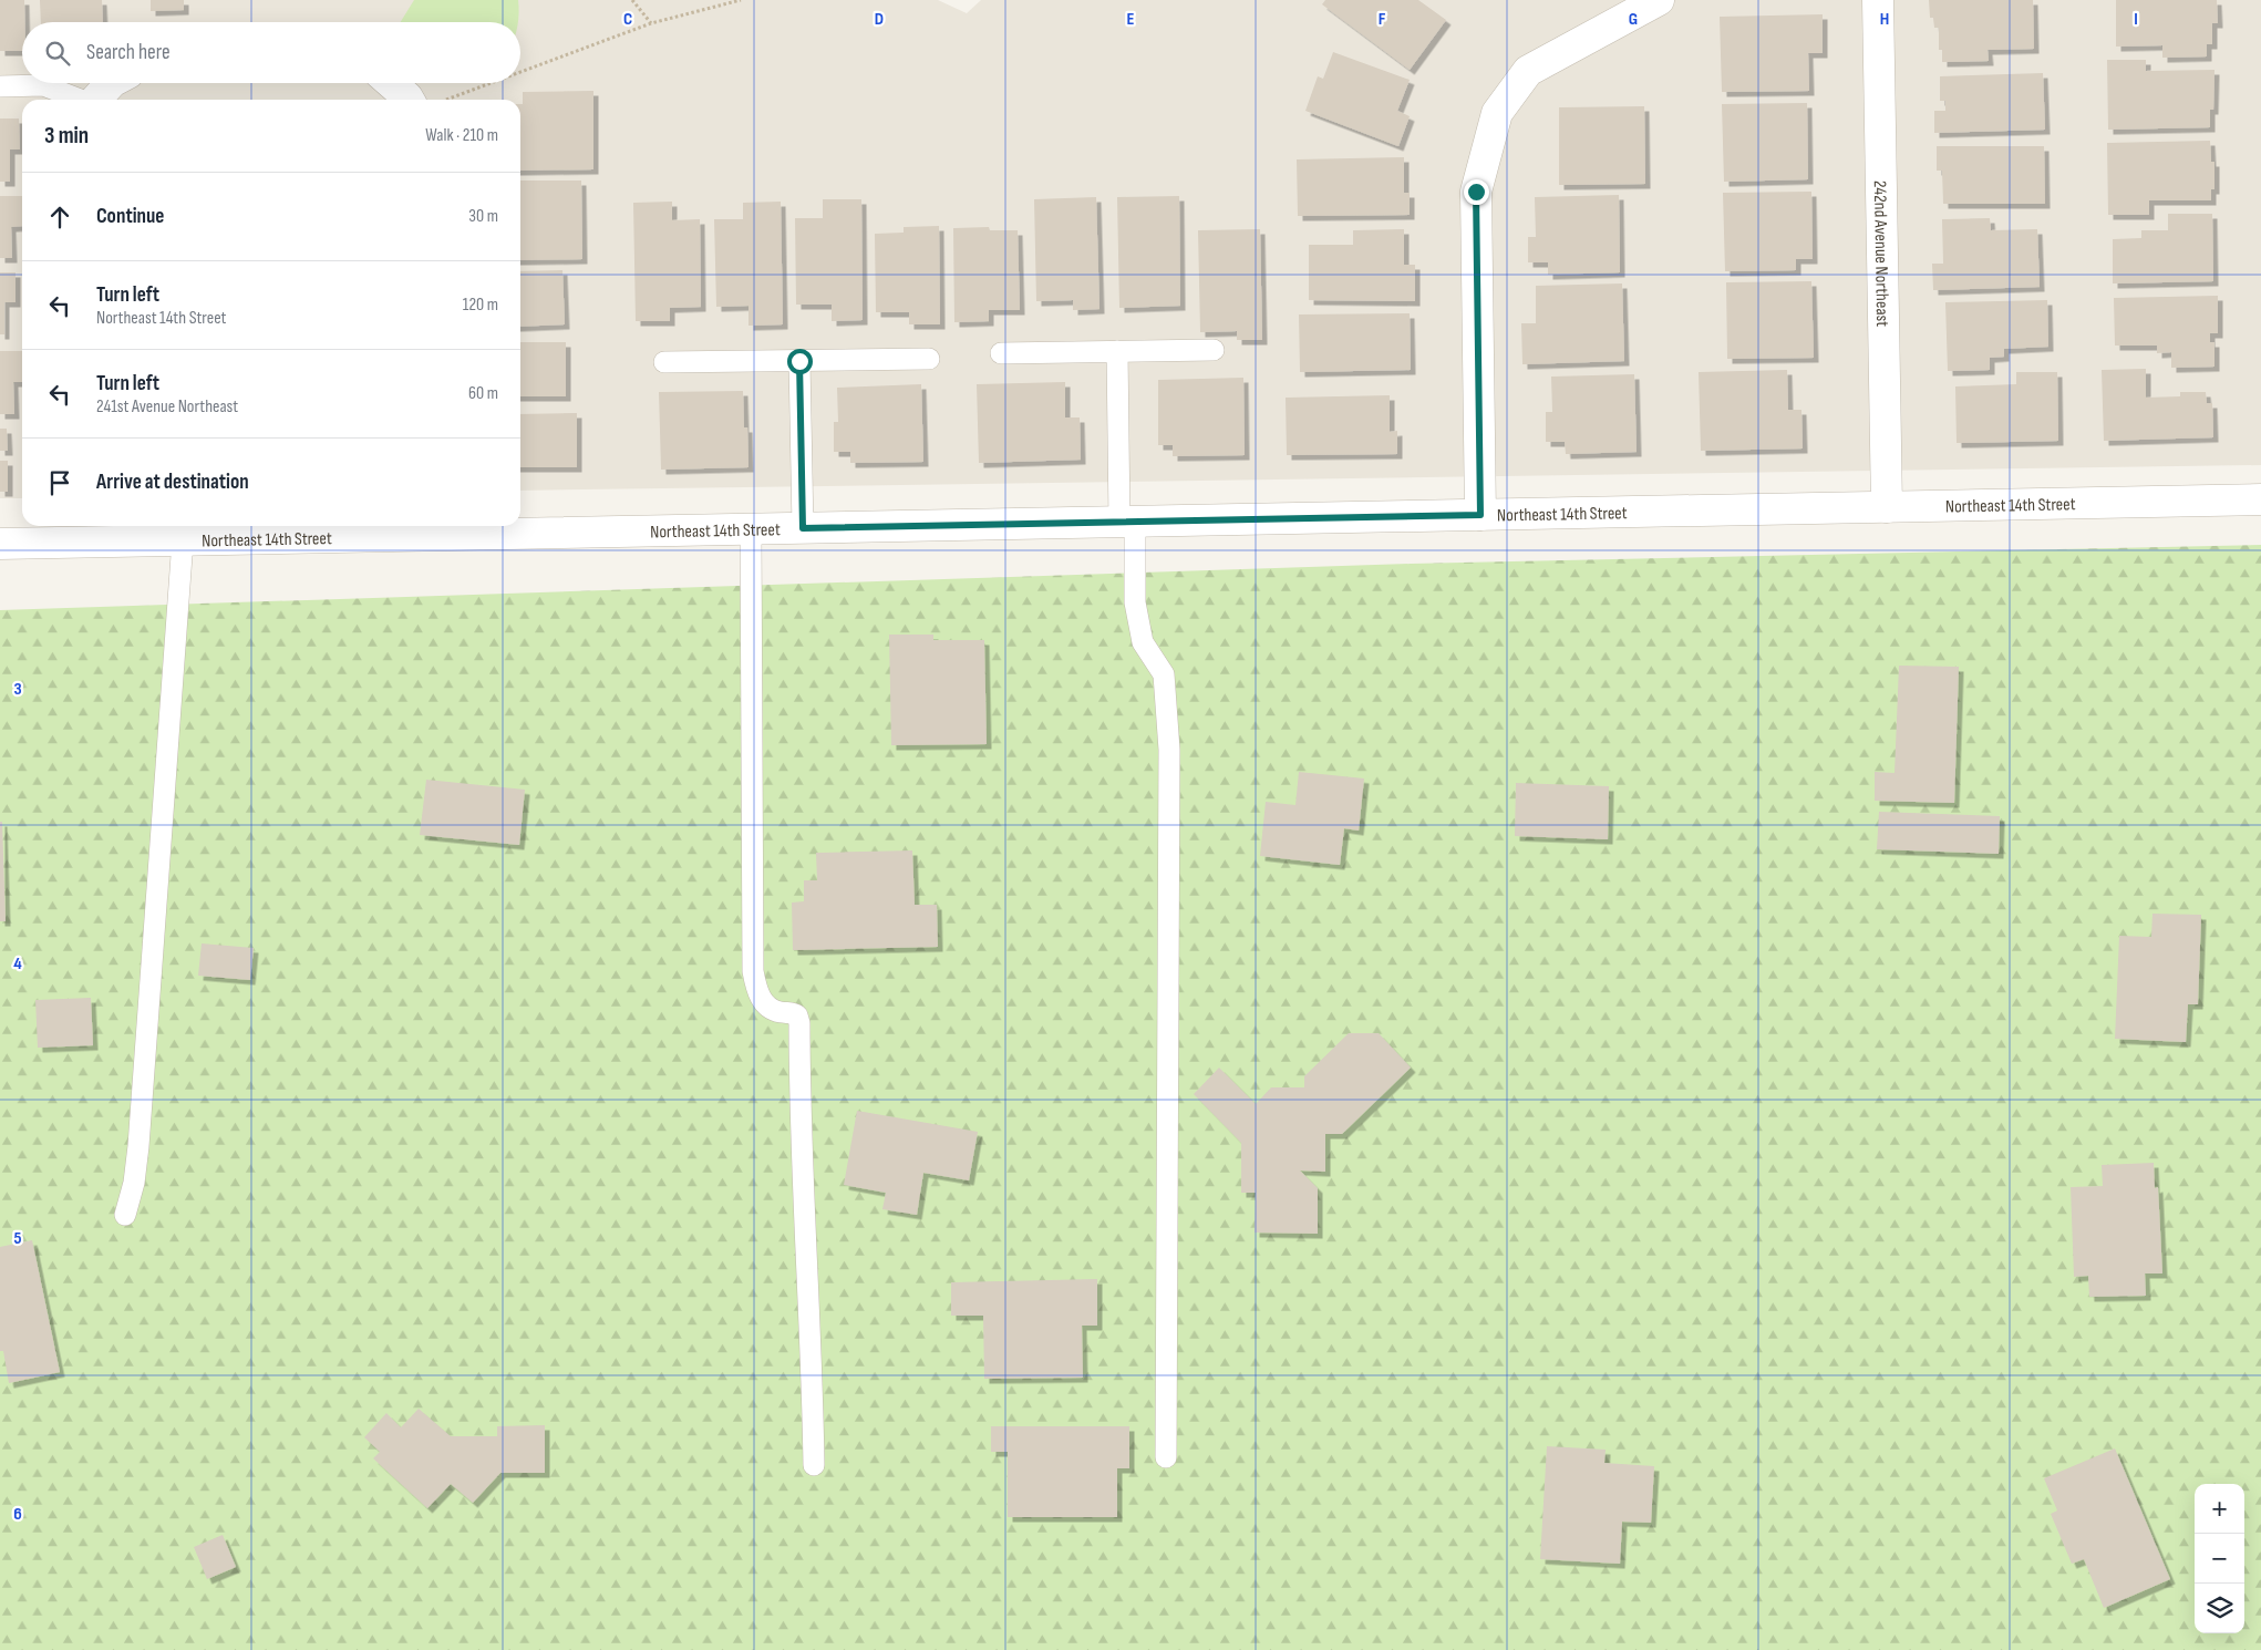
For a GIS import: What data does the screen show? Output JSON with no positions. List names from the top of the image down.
{
  "streets": {
    "street": ["242nd Avenue Northeast", "Northeast 14th Street"]
  },
  "crossings": [
    ["242nd Avenue Northeast", "Northeast 14th Street"]
  ],
  "page": {
    "search": "Search here",
    "heading": ["3 min", "Walk · 210 m"],
    "list": [
      ["Continue", "30 m"],
      ["Turn left", "Northeast 14th Street", "120 m"],
      ["Turn left", "241st Avenue Northeast", "60 m"],
      "Arrive at destination"
    ],
    "map_buttons": ["+", "−"]
  },
  "grid": {
    "columns": [
      "C",
      "D",
      "E",
      "F",
      "G",
      "H",
      "I"
    ],
    "rows": [
      "3",
      "4",
      "5",
      "6"
    ]
  }
}
